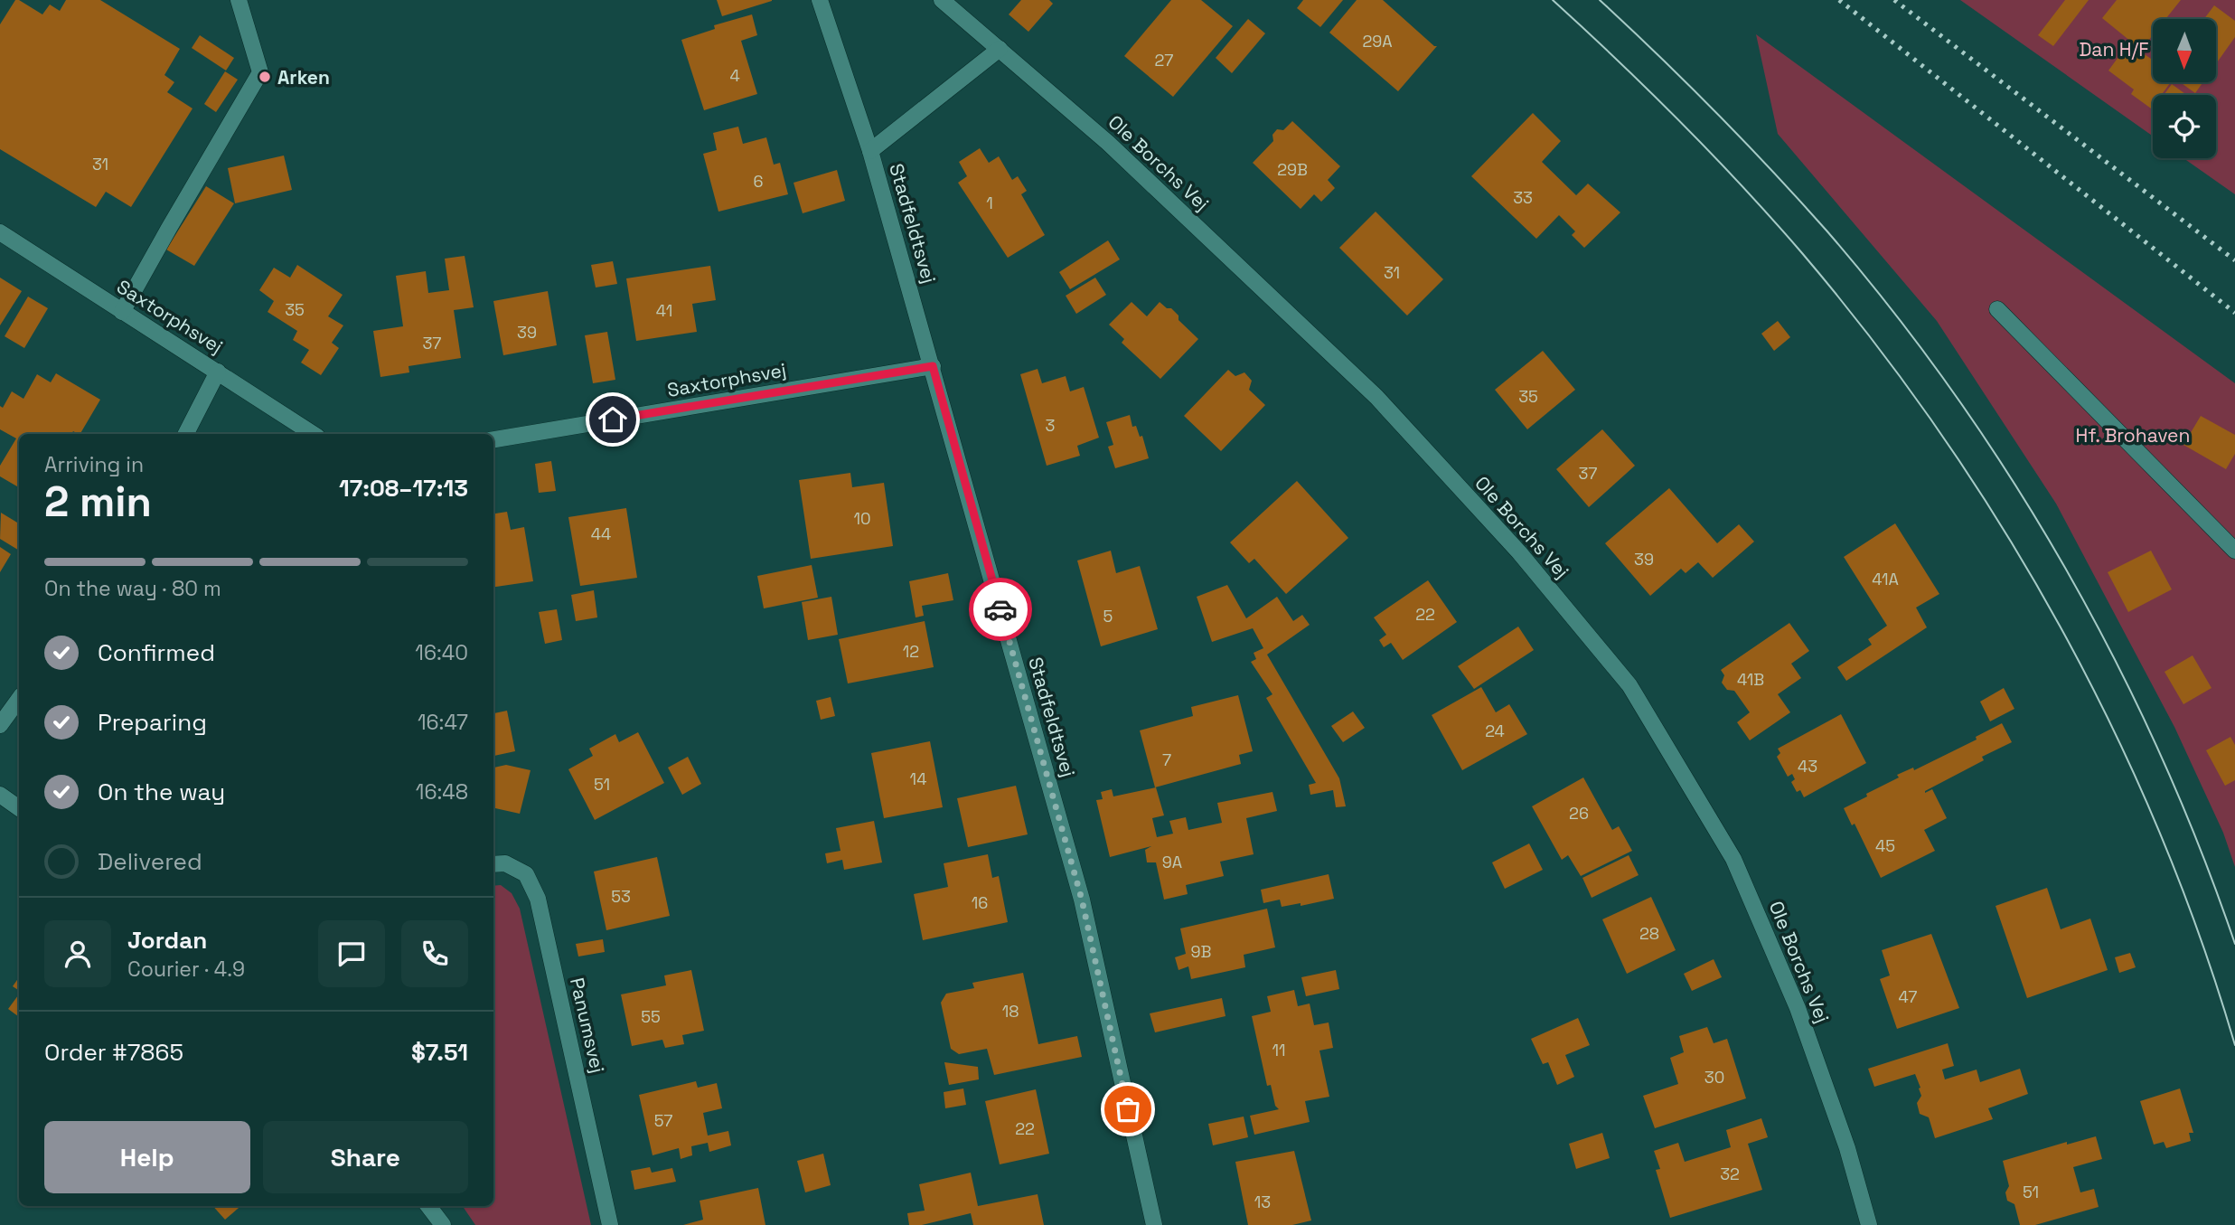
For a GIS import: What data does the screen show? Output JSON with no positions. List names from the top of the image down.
{
  "streets": {
    "street": [
      "Ole Borchs Vej",
      "Stadfeldtsvej",
      "Saxtorphsvej",
      "Panumsvej"
    ]
  },
  "crossings": [
    ["Ole Borchs Vej", "Stadfeldtsvej"],
    ["Stadfeldtsvej", "Saxtorphsvej"]
  ],
  "parks": ["Dan H/F", "Hf. Brohaven"],
  "places": ["Arken"],
  "house_numbers": [
    "29A",
    "27",
    "4",
    "31",
    "29B",
    "6",
    "33",
    "1",
    "31",
    "35",
    "41",
    "39",
    "37",
    "35",
    "3",
    "37",
    "10",
    "44",
    "39",
    "41A",
    "22",
    "5",
    "12",
    "41B",
    "24",
    "7",
    "43",
    "14",
    "51",
    "26",
    "45",
    "9A",
    "53",
    "16",
    "28",
    "9B",
    "47",
    "18",
    "55",
    "11",
    "30",
    "57",
    "22",
    "32",
    "51",
    "13"
  ],
  "north": "bottom",
  "page": {
    "heading": ["2 min", "Arriving in", "17:08–17:13"],
    "panel": [
      "Jordan",
      "Courier · 4.9",
      "Order #7865",
      "$7.51"
    ],
    "bar": "On the way · 80 m",
    "list": [
      ["Confirmed", "16:40"],
      ["Preparing", "16:47"],
      ["On the way", "16:48"],
      "Delivered"
    ],
    "buttons": ["Help", "Share"]
  }
}
